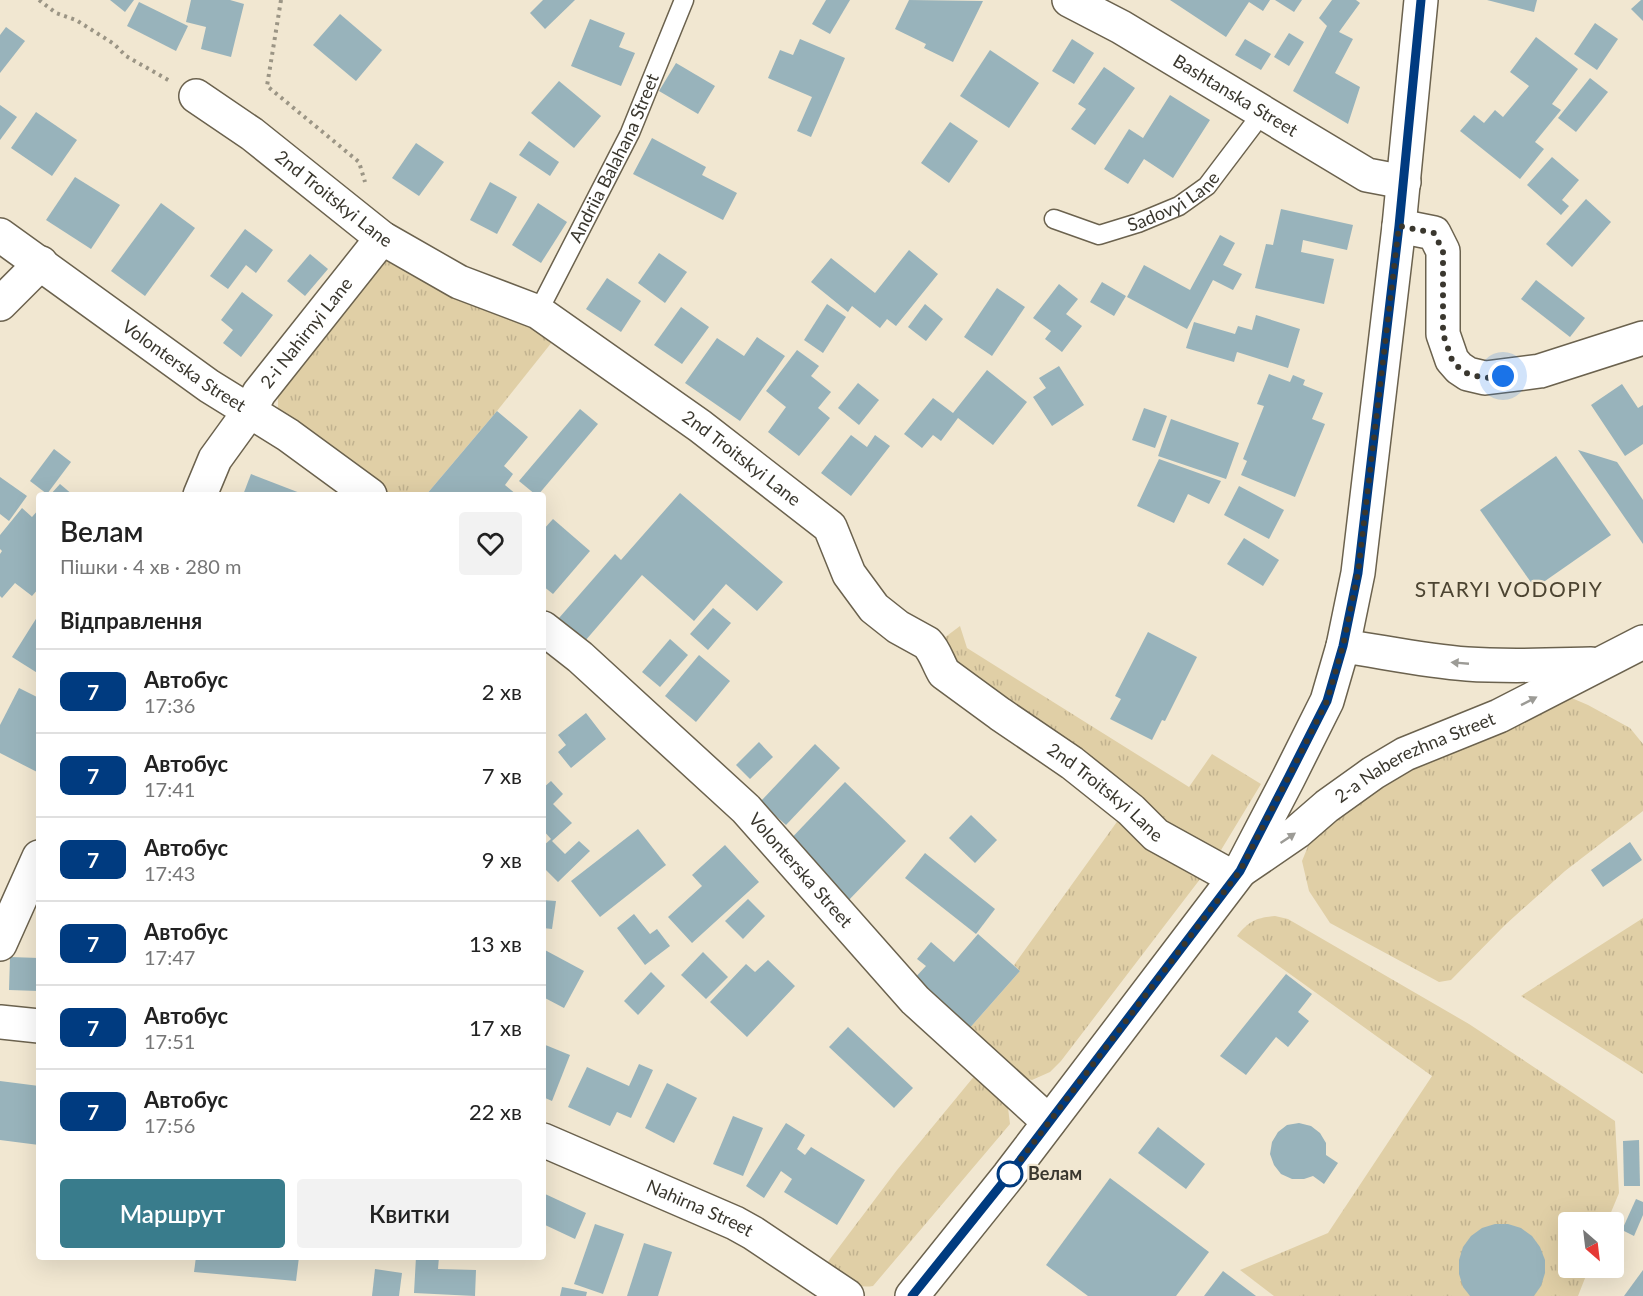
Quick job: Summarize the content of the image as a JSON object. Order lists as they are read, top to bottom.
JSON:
{
  "streets": {
    "street": [
      "Bashtanska Street",
      "2nd Troitskyi Lane",
      "2-i Nahirnyi Lane",
      "Volonterska Street",
      "2-a Naberezhna Street",
      "Nahirna Street"
    ],
    "lane": ["Andriia Balahana Street", "Sadovyi Lane"]
  },
  "crossings": [
    ["Bashtanska Street", "Sadovyi Lane"],
    ["Andriia Balahana Street", "2nd Troitskyi Lane"],
    ["2nd Troitskyi Lane", "2-i Nahirnyi Lane"],
    ["2nd Troitskyi Lane", "2-a Naberezhna Street"],
    ["2-i Nahirnyi Lane", "Volonterska Street"]
  ],
  "districts": ["STARYI VODOPIY"],
  "places": ["Велам"],
  "lines": ["bus line 7"],
  "north": "bottom right",
  "page": {
    "heading": [
      ["Велам", "Пішки · 4 хв · 280 m"],
      "Відправлення"
    ],
    "list": [
      {
        "mark": "7",
        "name": "Автобус",
        "note": "17:36",
        "value": "2 хв"
      },
      {
        "mark": "7",
        "name": "Автобус",
        "note": "17:41",
        "value": "7 хв"
      },
      {
        "mark": "7",
        "name": "Автобус",
        "note": "17:43",
        "value": "9 хв"
      },
      {
        "mark": "7",
        "name": "Автобус",
        "note": "17:47",
        "value": "13 хв"
      },
      {
        "mark": "7",
        "name": "Автобус",
        "note": "17:51",
        "value": "17 хв"
      },
      {
        "mark": "7",
        "name": "Автобус",
        "note": "17:56",
        "value": "22 хв"
      }
    ],
    "buttons": ["Маршрут", "Квитки"]
  }
}
